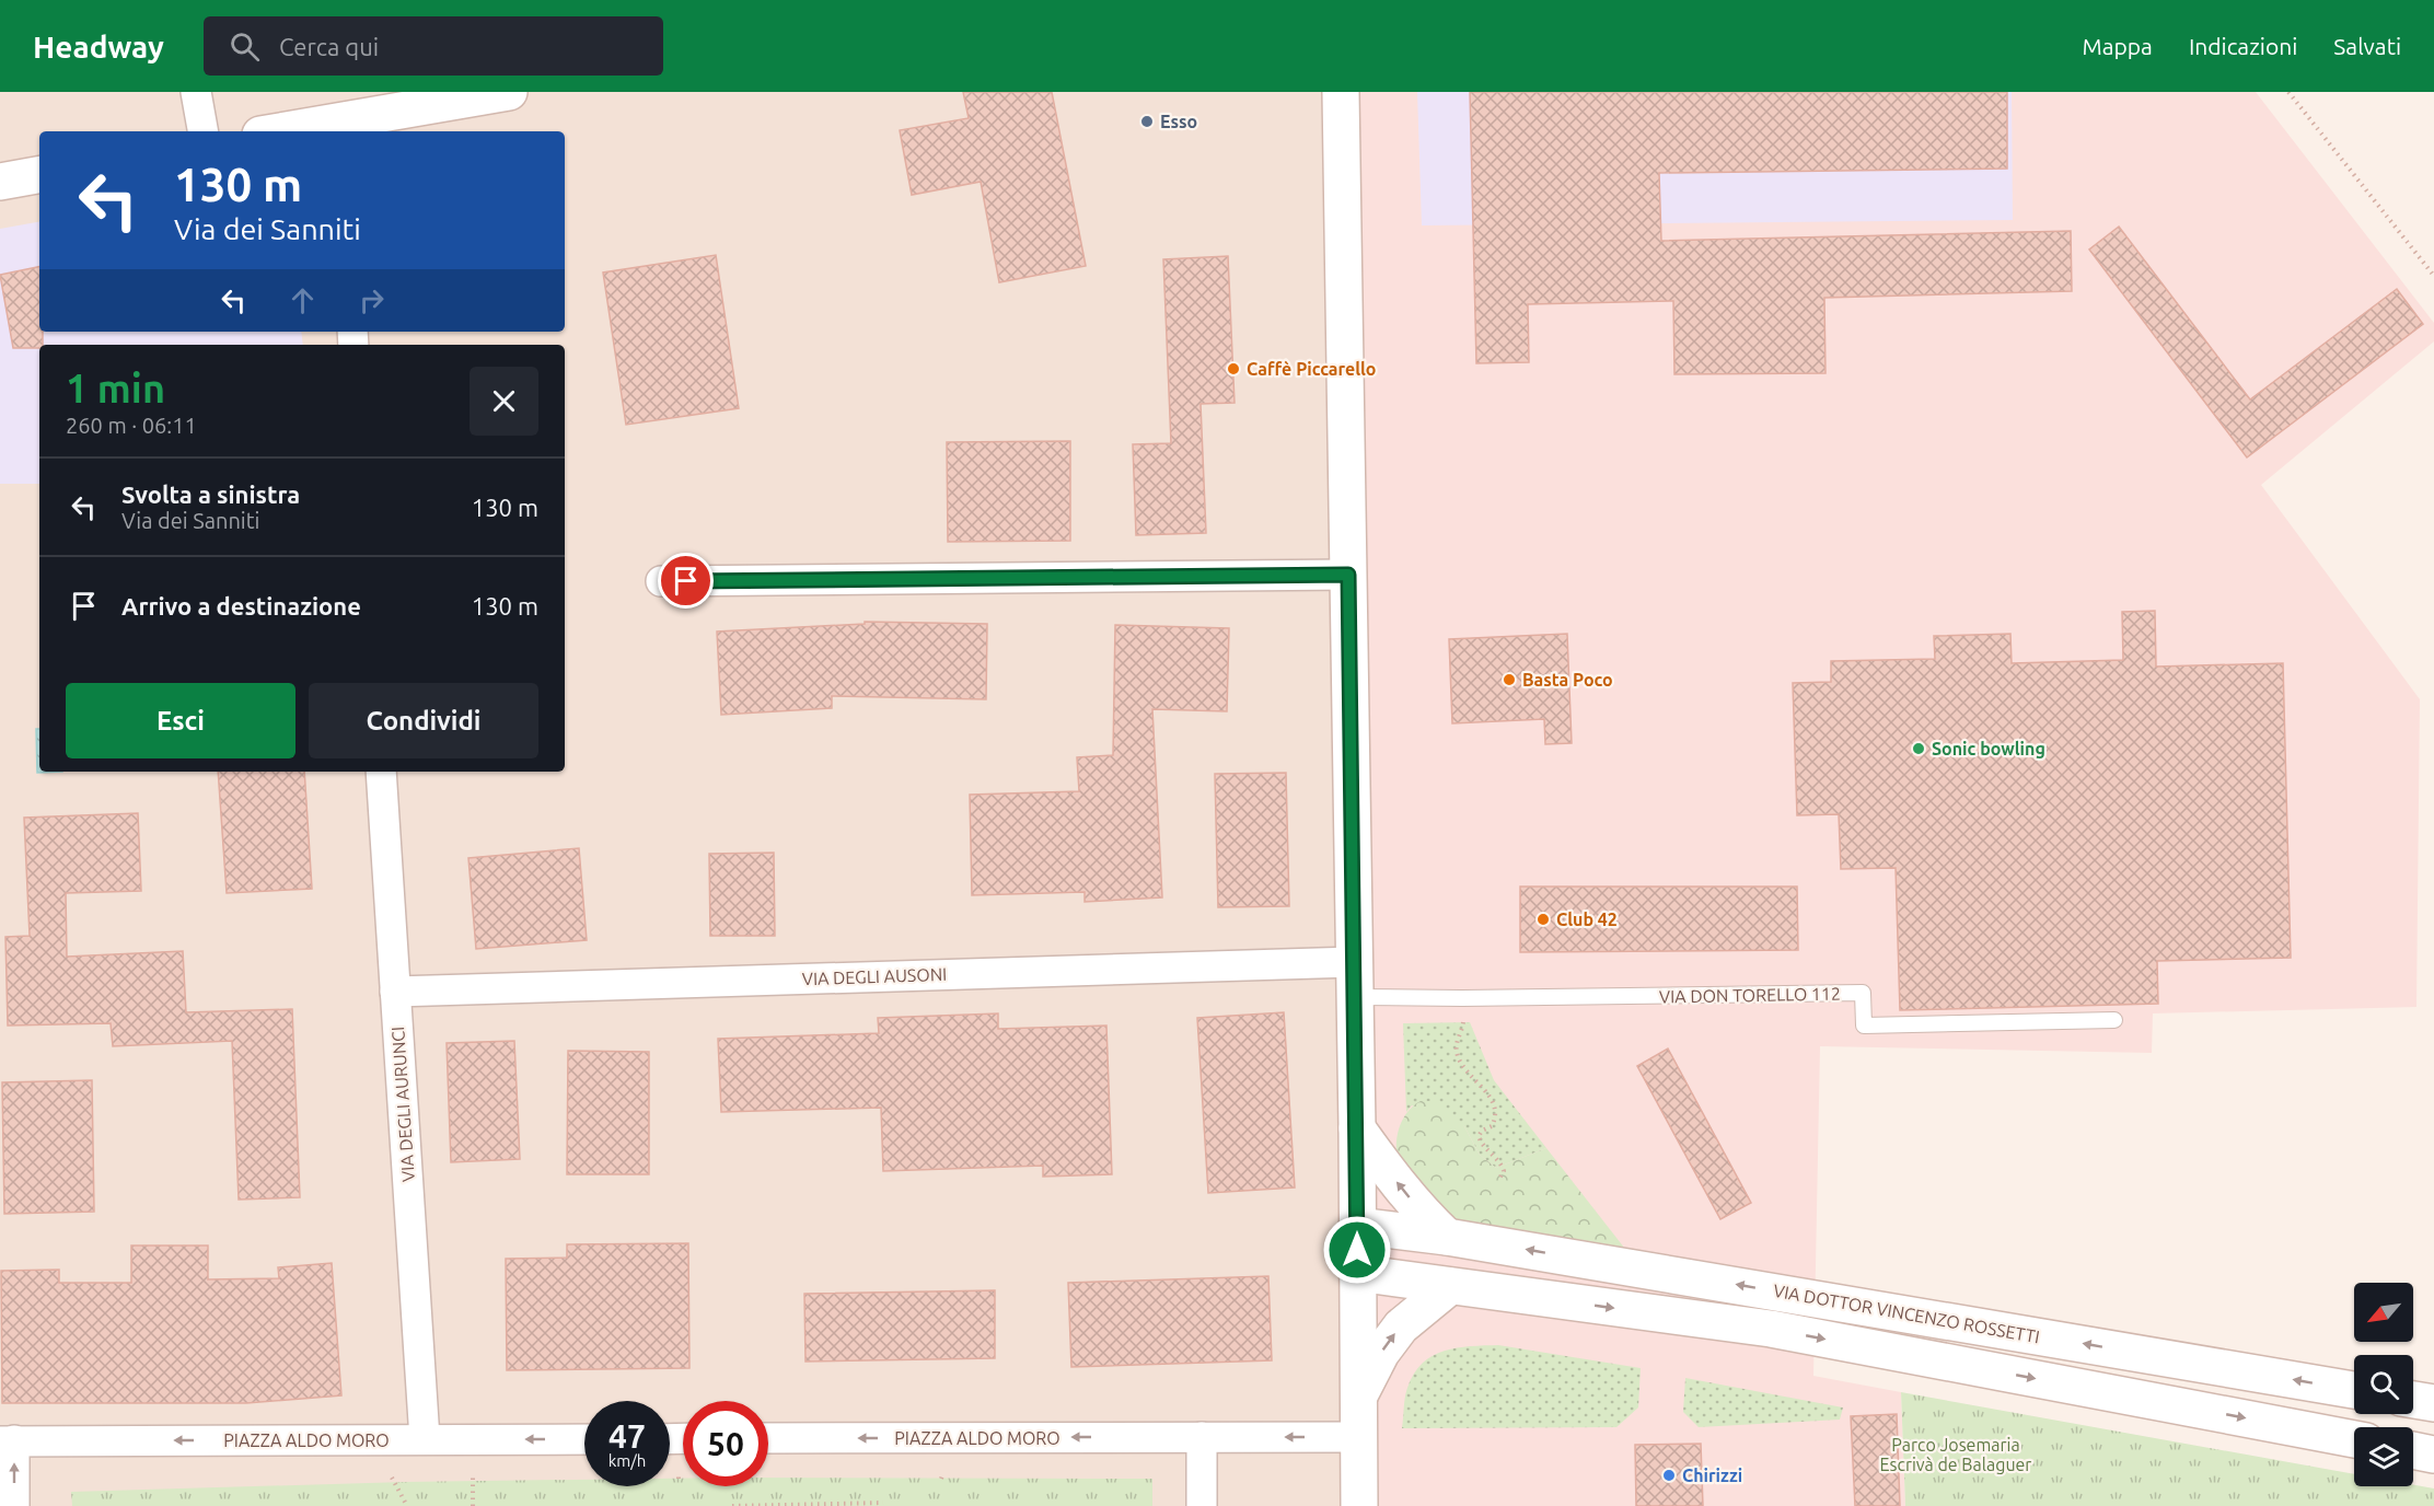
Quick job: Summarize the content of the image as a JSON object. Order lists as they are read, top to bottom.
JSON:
{
  "streets": {
    "street": [
      "VIA DEGLI AUSONI",
      "VIA DEGLI AURUNCI",
      "VIA DOTTOR VINCENZO ROSSETTI",
      "PIAZZA ALDO MORO"
    ],
    "lane": ["VIA DON TORELLO 112"]
  },
  "crossings": [
    ["VIA DEGLI AUSONI", "VIA DEGLI AURUNCI"],
    ["VIA DEGLI AURUNCI", "PIAZZA ALDO MORO"]
  ],
  "one_way": ["PIAZZA ALDO MORO"],
  "parks": ["Parco Josemaria Escrivà de Balaguer"],
  "places": [
    "Esso",
    "Caffè Piccarello",
    "Basta Poco",
    "Sonic bowling",
    "Club 42",
    "Chirizzi"
  ],
  "north": "bottom left",
  "page": {
    "header": "Headway",
    "search": "Cerca qui",
    "nav": ["Mappa", "Indicazioni", "Salvati"],
    "turn": ["130 m", "Via dei Sanniti"],
    "heading": ["1 min", "260 m · 06:11"],
    "list": [
      {
        "name": "Svolta a sinistra",
        "note": "Via dei Sanniti",
        "value": "130 m"
      },
      {
        "name": "Arrivo a destinazione",
        "value": "130 m"
      }
    ],
    "buttons": ["Esci", "Condividi"],
    "speed": "47 km/h",
    "limit": "50"
  }
}
